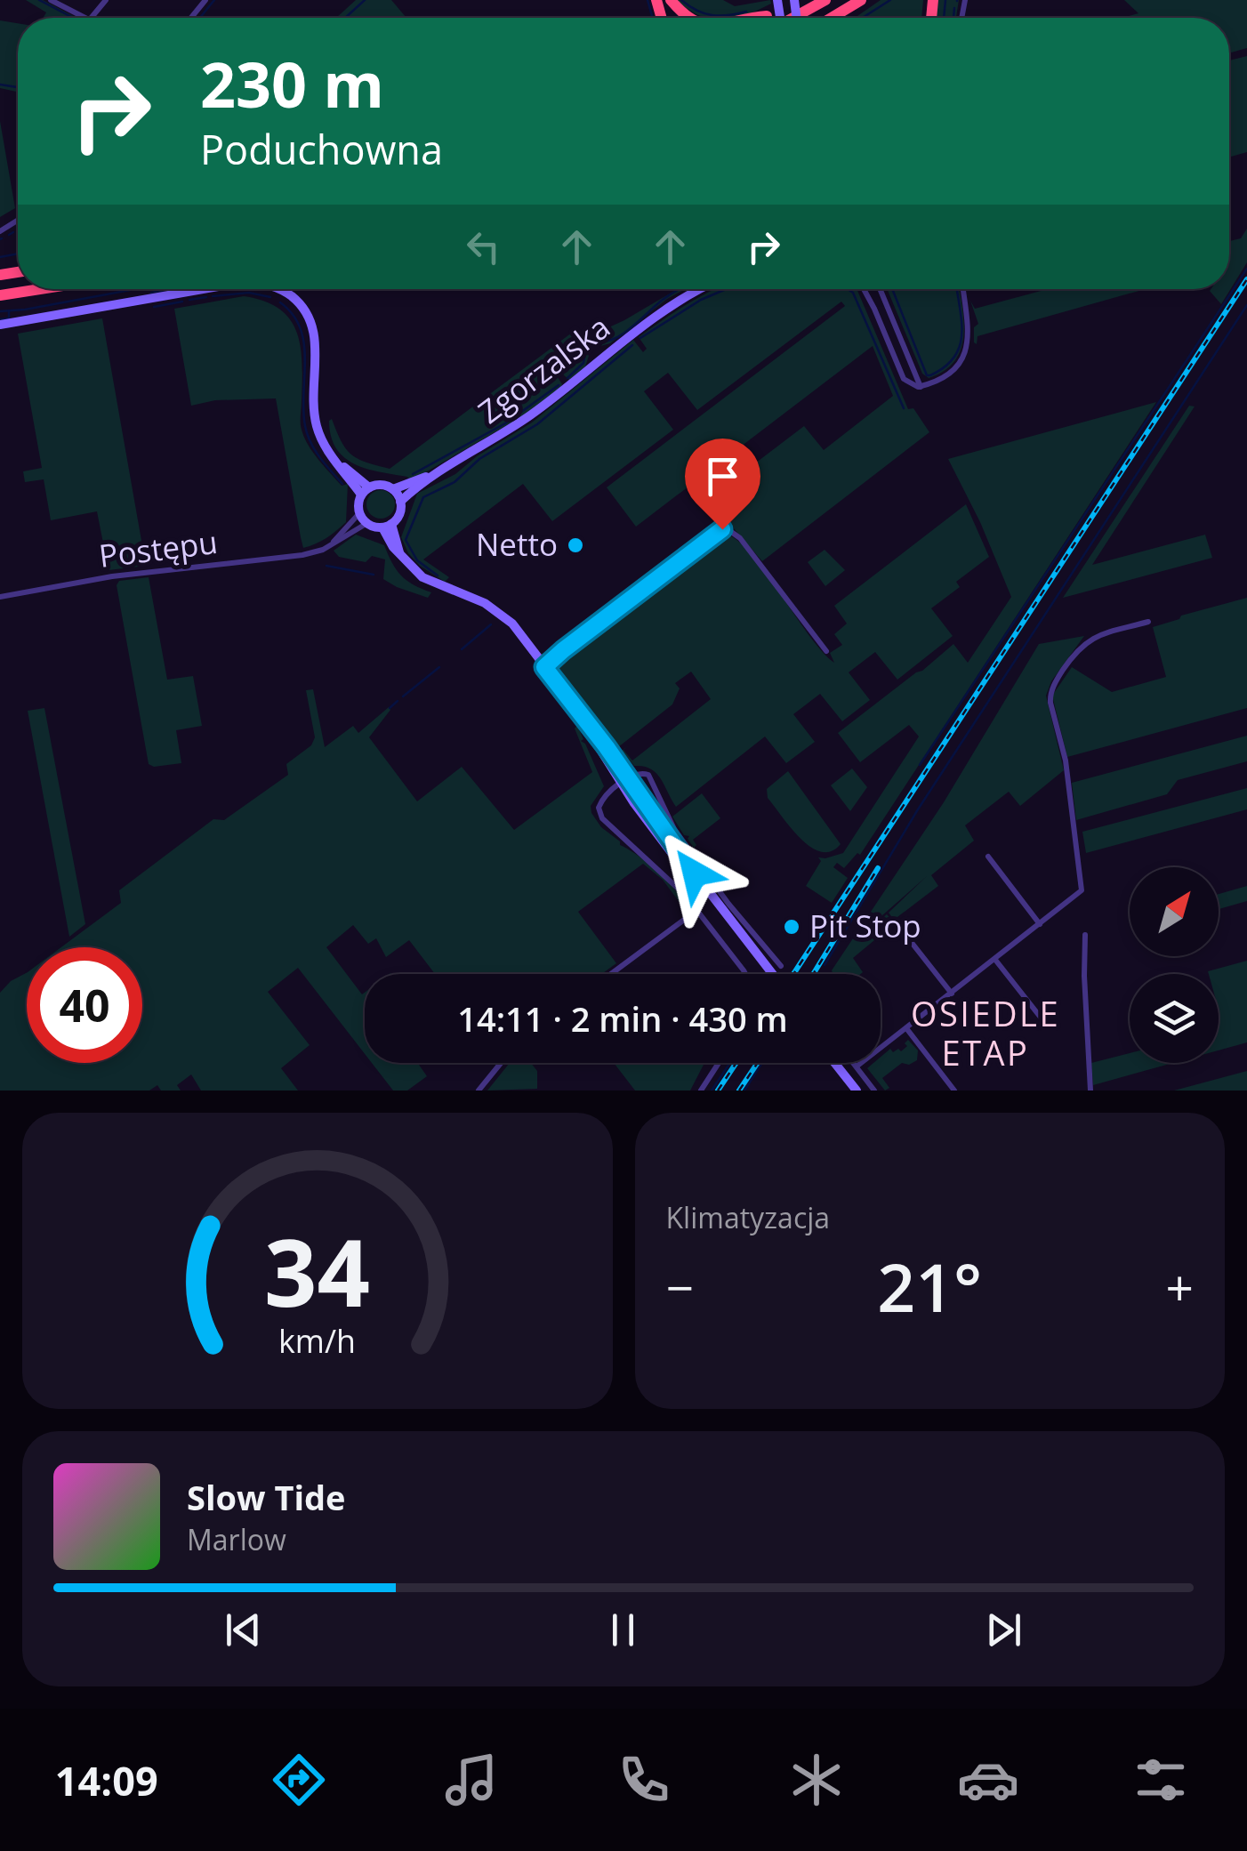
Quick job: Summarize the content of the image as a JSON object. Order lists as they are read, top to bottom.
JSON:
{
  "streets": {
    "street": ["Zgorzalska", "Postępu"]
  },
  "crossings": [
    ["Zgorzalska", "Postępu"]
  ],
  "districts": ["OSIEDLE ETAP"],
  "places": ["Netto", "Pit Stop"],
  "north": "top right",
  "page": {
    "turn": ["230 m", "Poduchowna"],
    "limit": "40",
    "trip": "14:11 · 2 min · 430 m",
    "tile": "Klimatyzacja",
    "heat": ["−", "21°", "+"],
    "song": ["Slow Tide", "Marlow"],
    "tabs": "14:09",
    "gauge": ["34", "km/h"]
  }
}
